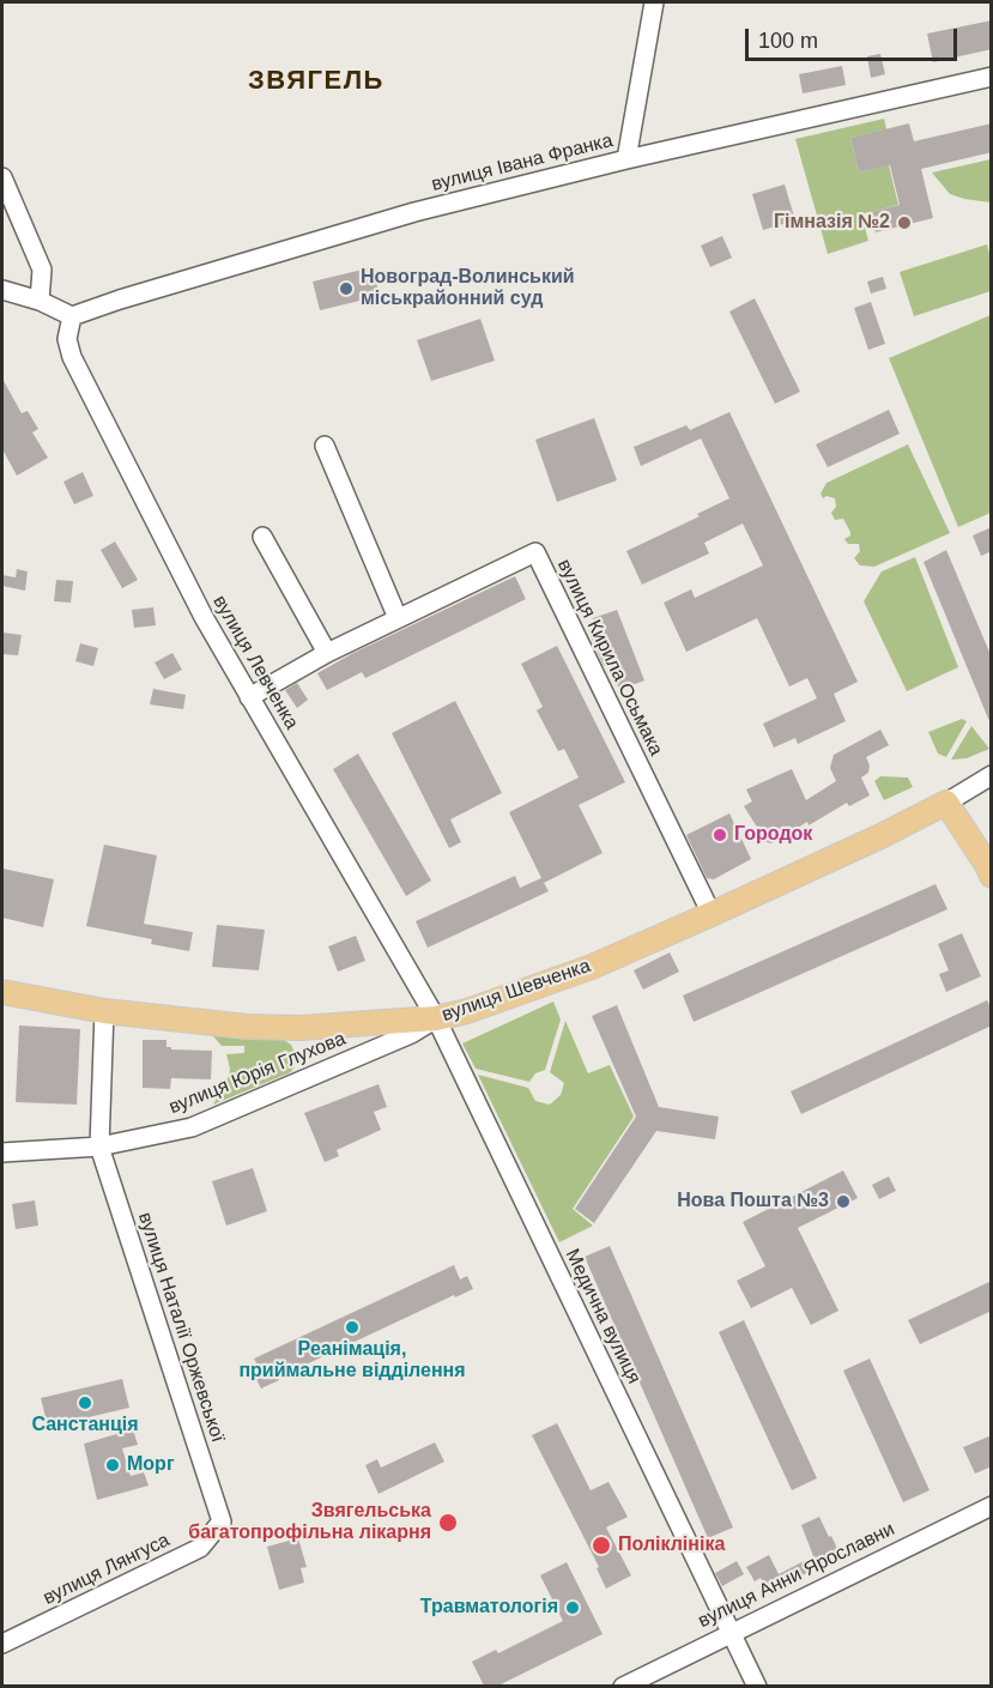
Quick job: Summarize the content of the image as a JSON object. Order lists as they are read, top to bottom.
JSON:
{
  "streets": {
    "main road": ["вулиця Шевченка"],
    "street": [
      "вулиця Івана Франка",
      "вулиця Кирила Осьмака",
      "вулиця Левченка",
      "вулиця Юрія Глухова",
      "Медична вулиця",
      "вулиця Наталії Оржевської",
      "вулиця Лянгуса",
      "вулиця Анни Ярославни"
    ]
  },
  "crossings": [
    ["вулиця Івана Франка", "вулиця Левченка"],
    ["вулиця Кирила Осьмака", "вулиця Левченка"],
    ["вулиця Кирила Осьмака", "вулиця Шевченка"],
    ["вулиця Левченка", "вулиця Шевченка"],
    ["вулиця Левченка", "вулиця Юрія Глухова"],
    ["вулиця Левченка", "Медична вулиця"],
    ["вулиця Шевченка", "вулиця Юрія Глухова"],
    ["вулиця Шевченка", "Медична вулиця"],
    ["вулиця Юрія Глухова", "Медична вулиця"],
    ["вулиця Юрія Глухова", "вулиця Наталії Оржевської"],
    ["Медична вулиця", "вулиця Анни Ярославни"],
    ["вулиця Наталії Оржевської", "вулиця Лянгуса"]
  ],
  "districts": ["ЗВЯГЕЛЬ"],
  "places": [
    "Гімназія №2",
    "Новоград-Волинський міськрайонний суд",
    "Городок",
    "Нова Пошта №3",
    "Реанімація, приймальне відділення",
    "Санстанція",
    "Морг",
    "Звягельська багатопрофільна лікарня",
    "Поліклініка",
    "Травматологія"
  ],
  "scale_bar": "100 m"
}
